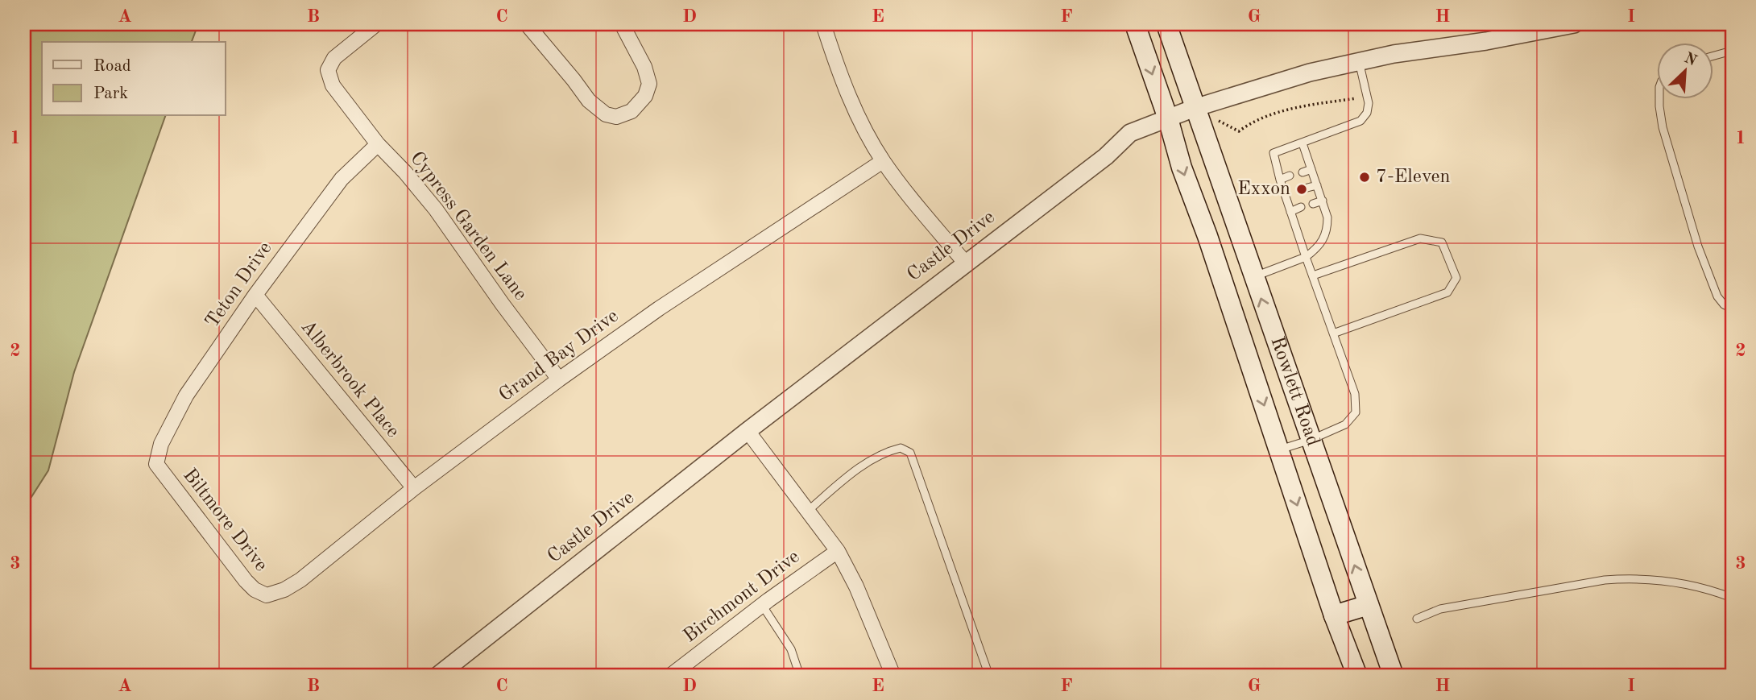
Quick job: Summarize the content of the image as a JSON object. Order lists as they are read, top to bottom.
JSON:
{
  "streets": {
    "main road": ["Rowlett Road"],
    "street": [
      "Cypress Garden Lane",
      "Castle Drive",
      "Teton Drive",
      "Grand Bay Drive",
      "Alberbrook Place",
      "Biltmore Drive",
      "Birchmont Drive"
    ]
  },
  "crossings": [
    ["Cypress Garden Lane", "Teton Drive"],
    ["Cypress Garden Lane", "Grand Bay Drive"],
    ["Castle Drive", "Rowlett Road"],
    ["Teton Drive", "Alberbrook Place"],
    ["Teton Drive", "Biltmore Drive"],
    ["Grand Bay Drive", "Alberbrook Place"],
    ["Grand Bay Drive", "Biltmore Drive"]
  ],
  "places": ["7-Eleven", "Exxon"],
  "legend": ["Road", "Park"],
  "north": "top right",
  "grid": {
    "columns": [
      "A",
      "B",
      "C",
      "D",
      "E",
      "F",
      "G",
      "H",
      "I"
    ],
    "rows": ["1", "2", "3"]
  }
}
